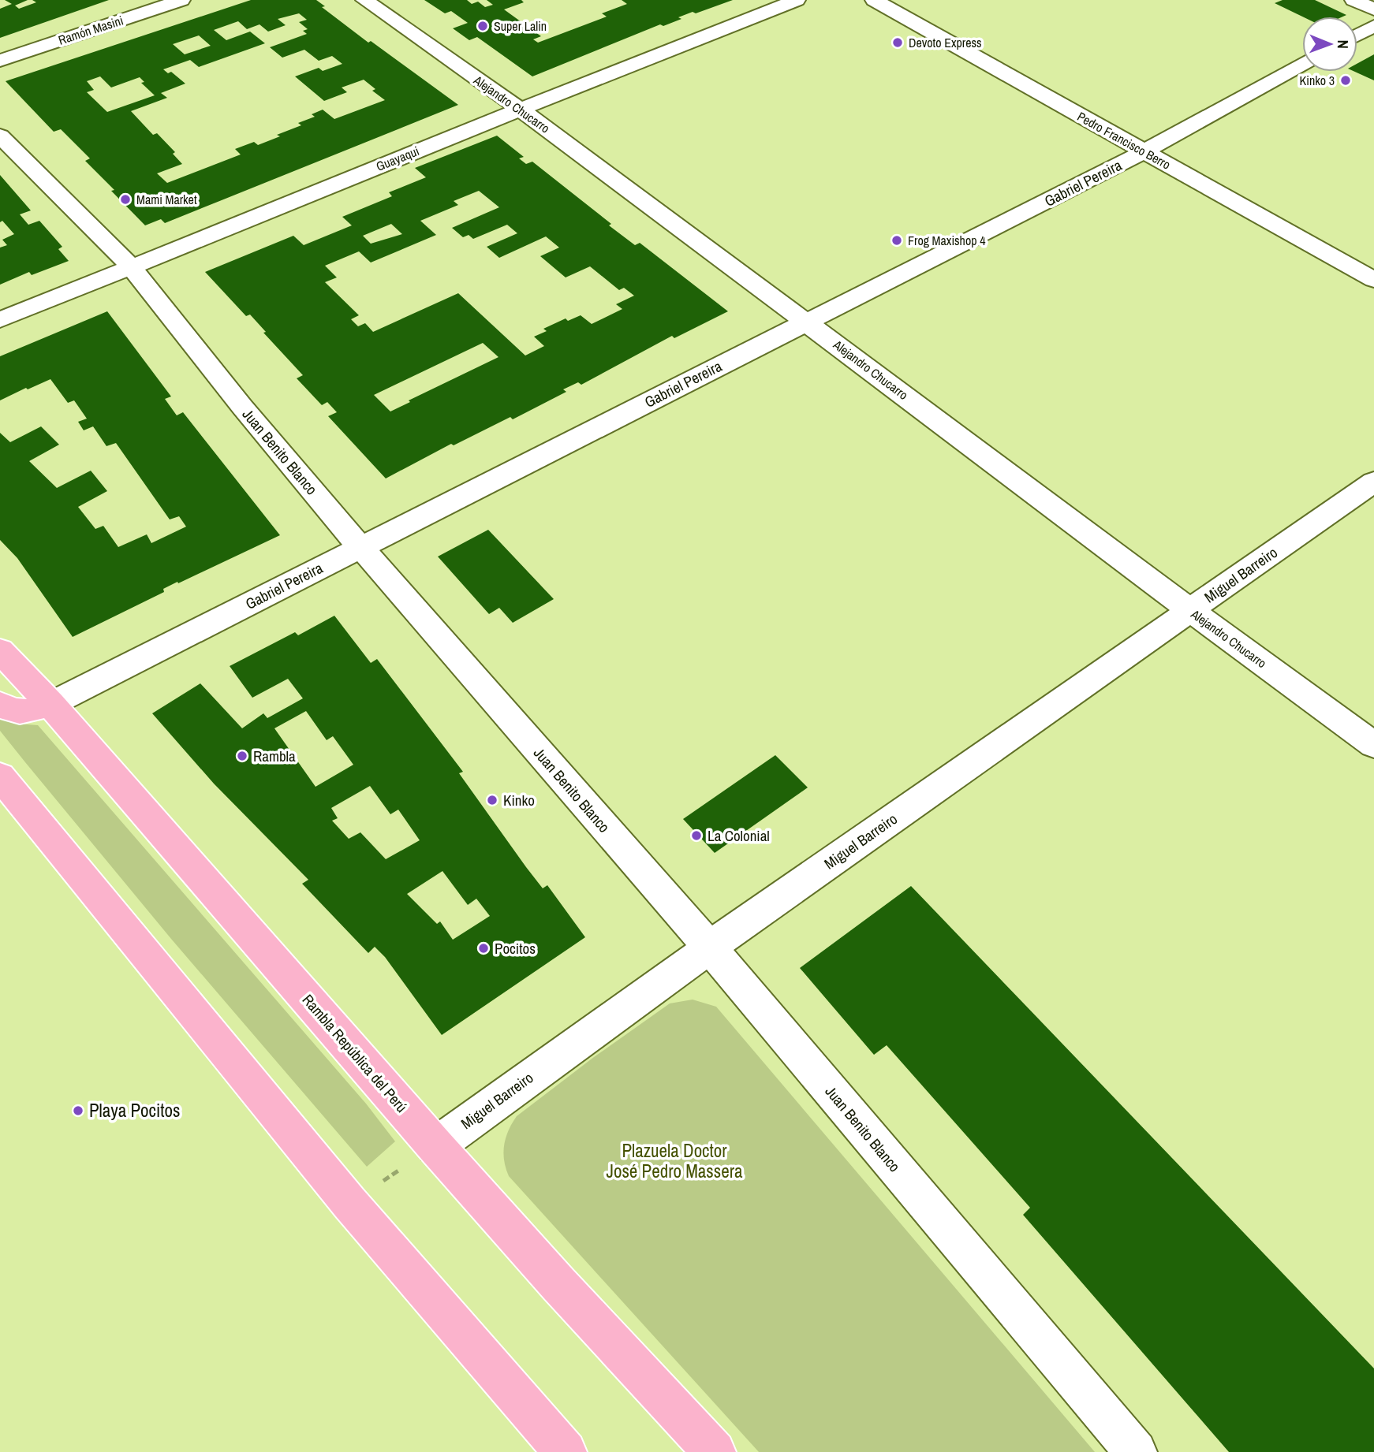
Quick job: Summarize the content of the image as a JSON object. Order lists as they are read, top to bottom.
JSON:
{
  "streets": {
    "main road": ["Rambla República del Perú"],
    "street": [
      "Ramón Masini",
      "Alejandro Chucarro",
      "Pedro Francisco Berro",
      "Guayaqui",
      "Gabriel Pereira",
      "Juan Benito Blanco",
      "Miguel Barreiro"
    ]
  },
  "crossings": [
    ["Alejandro Chucarro", "Guayaqui"],
    ["Alejandro Chucarro", "Gabriel Pereira"],
    ["Alejandro Chucarro", "Miguel Barreiro"],
    ["Pedro Francisco Berro", "Gabriel Pereira"],
    ["Guayaqui", "Juan Benito Blanco"],
    ["Gabriel Pereira", "Juan Benito Blanco"],
    ["Gabriel Pereira", "Rambla República del Perú"],
    ["Juan Benito Blanco", "Miguel Barreiro"],
    ["Miguel Barreiro", "Rambla República del Perú"]
  ],
  "parks": ["Plazuela Doctor José Pedro Massera"],
  "places": [
    "Super Lalin",
    "Devoto Express",
    "Kinko 3",
    "Mami Market",
    "Frog Maxishop 4",
    "Rambla",
    "Kinko",
    "La Colonial",
    "Pocitos",
    "Playa Pocitos"
  ],
  "north": "right"
}
